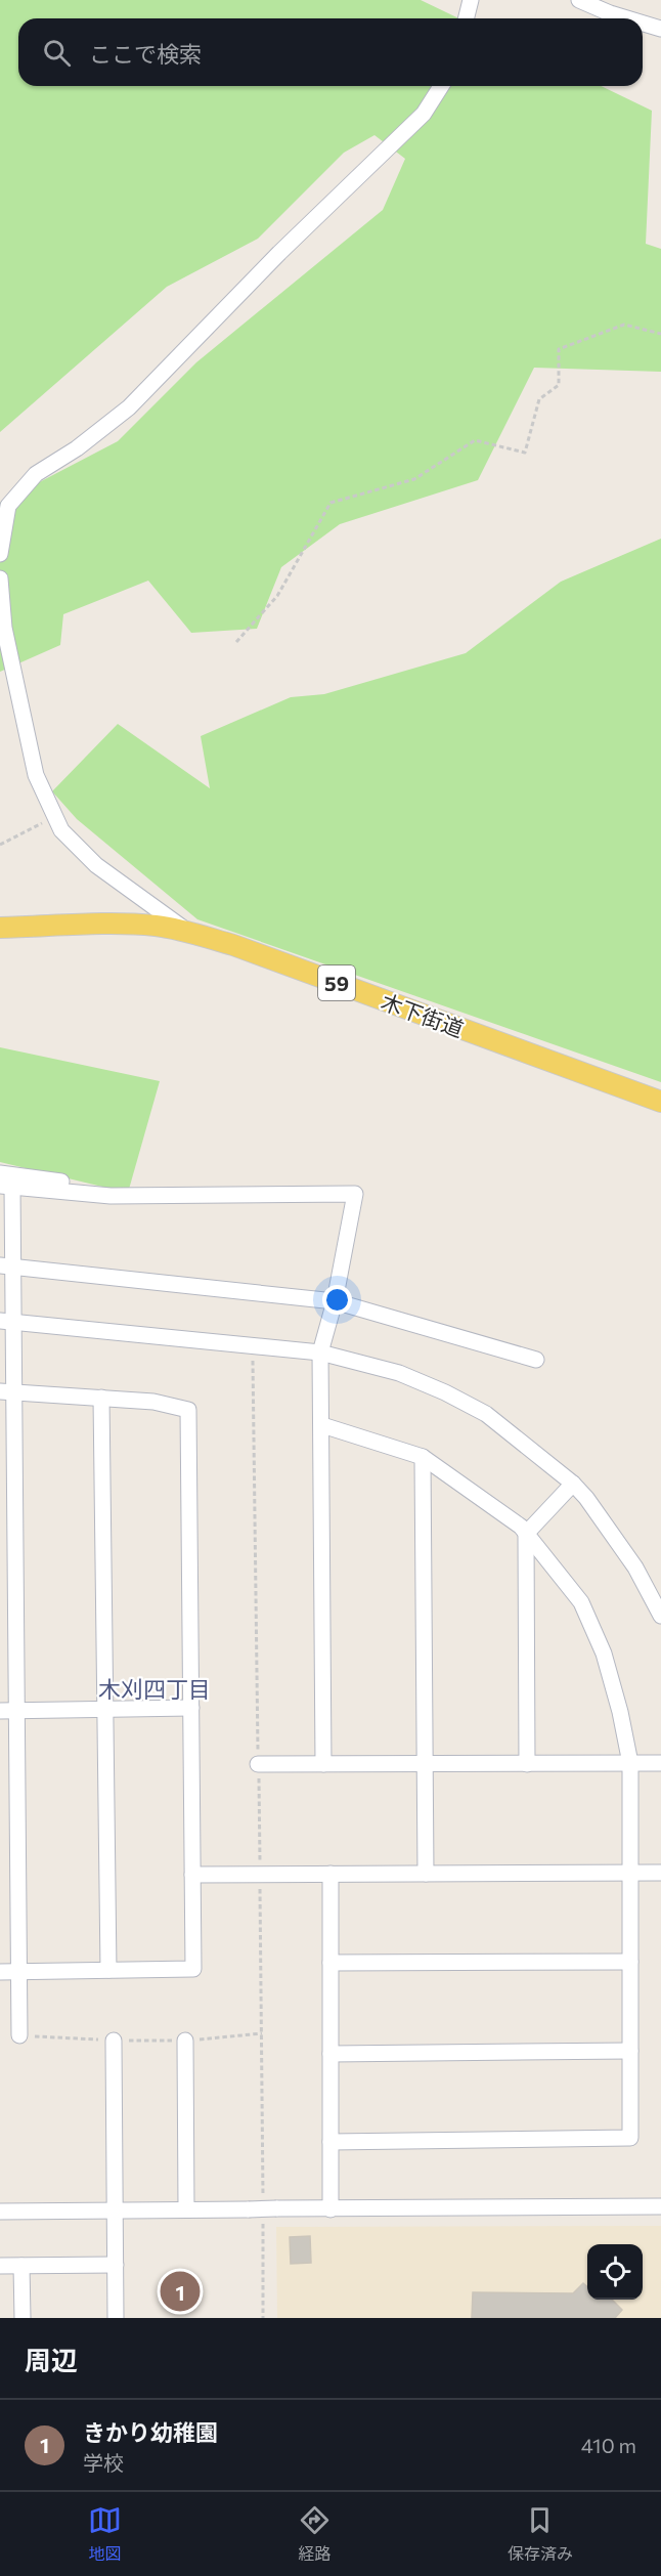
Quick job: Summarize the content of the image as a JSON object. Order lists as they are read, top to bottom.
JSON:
{
  "streets": {
    "main road": ["59", "木下街道"]
  },
  "districts": ["木刈四丁目"],
  "page": {
    "search": "ここで検索",
    "pins": "1",
    "heading": "周辺",
    "list": [
      {
        "mark": "1",
        "name": "きかり幼稚園",
        "note": "学校",
        "value": "410 m"
      }
    ],
    "nav": ["地図", "経路", "保存済み"]
  }
}
